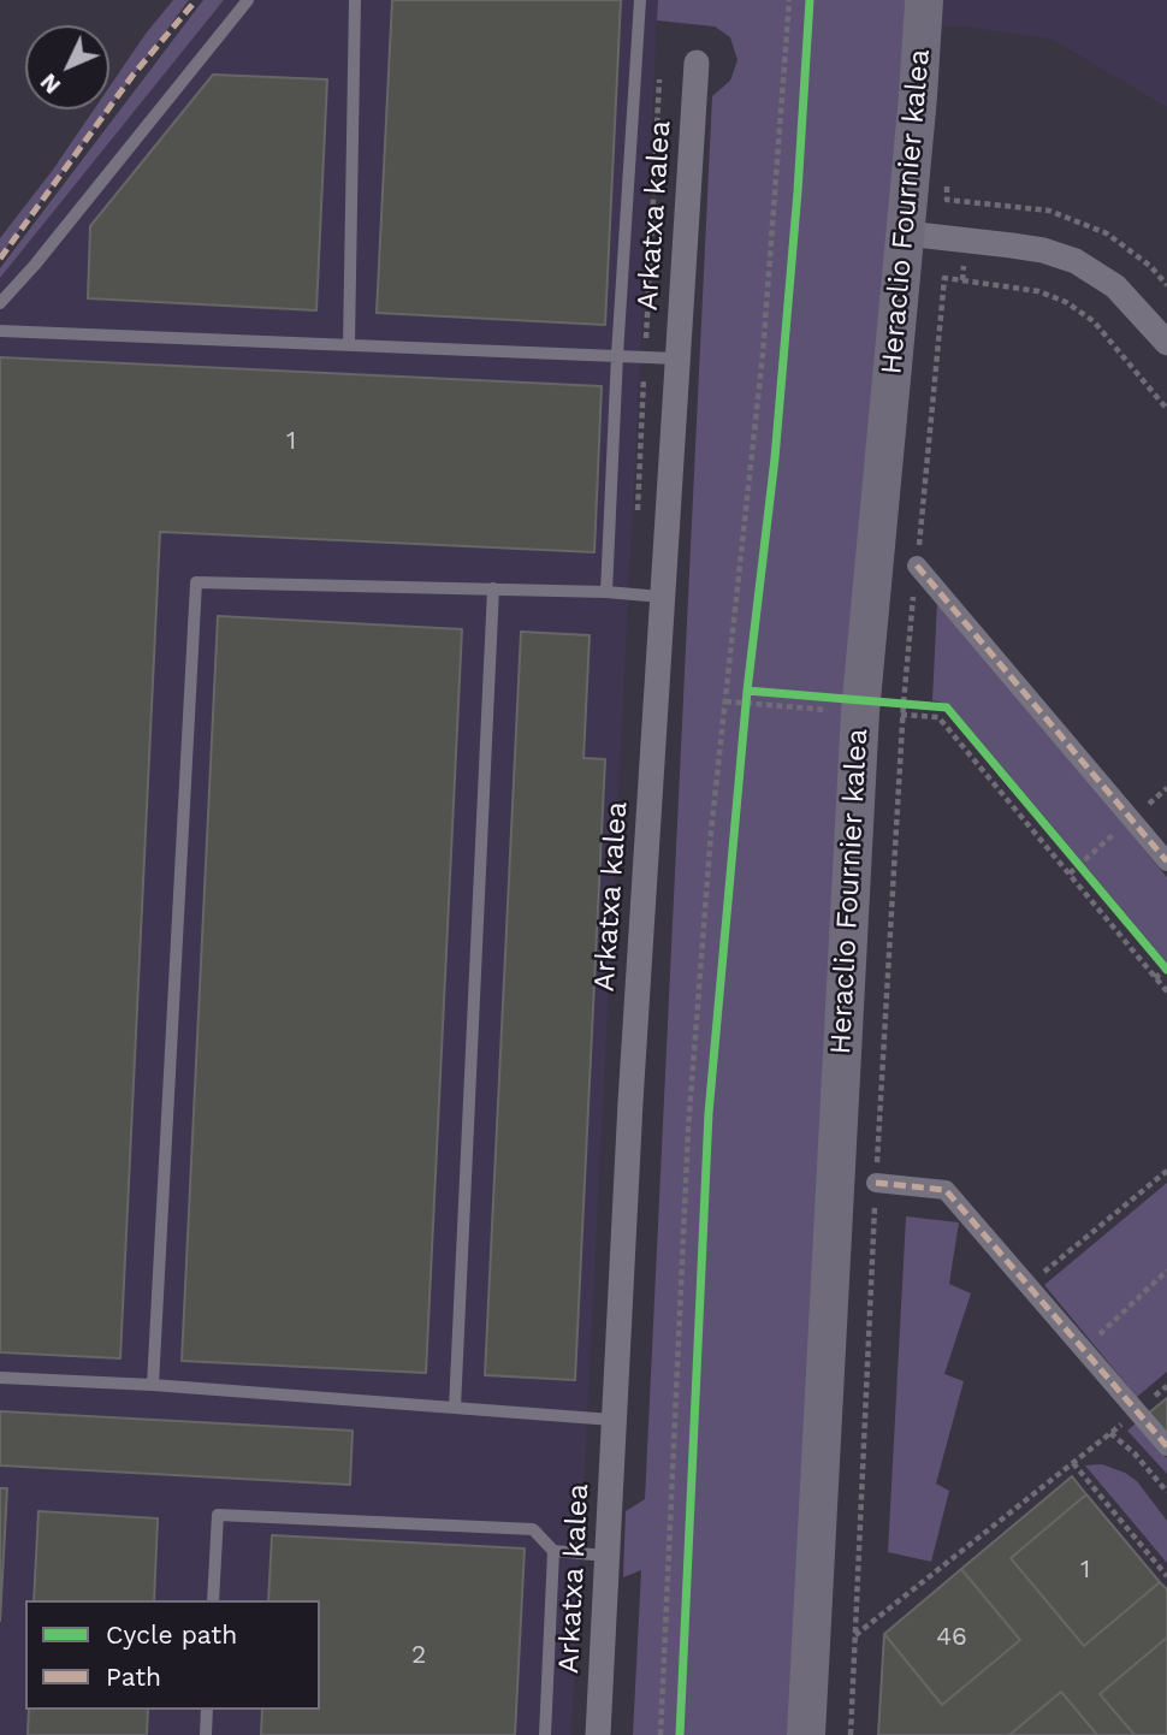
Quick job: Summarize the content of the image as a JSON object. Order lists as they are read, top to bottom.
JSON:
{
  "streets": {
    "main road": ["Heraclio Fournier kalea"],
    "street": ["Arkatxa kalea"]
  },
  "house_numbers": [
    "1",
    "1",
    "46",
    "2"
  ],
  "legend": ["Cycle path", "Path"],
  "north": "bottom left"
}
